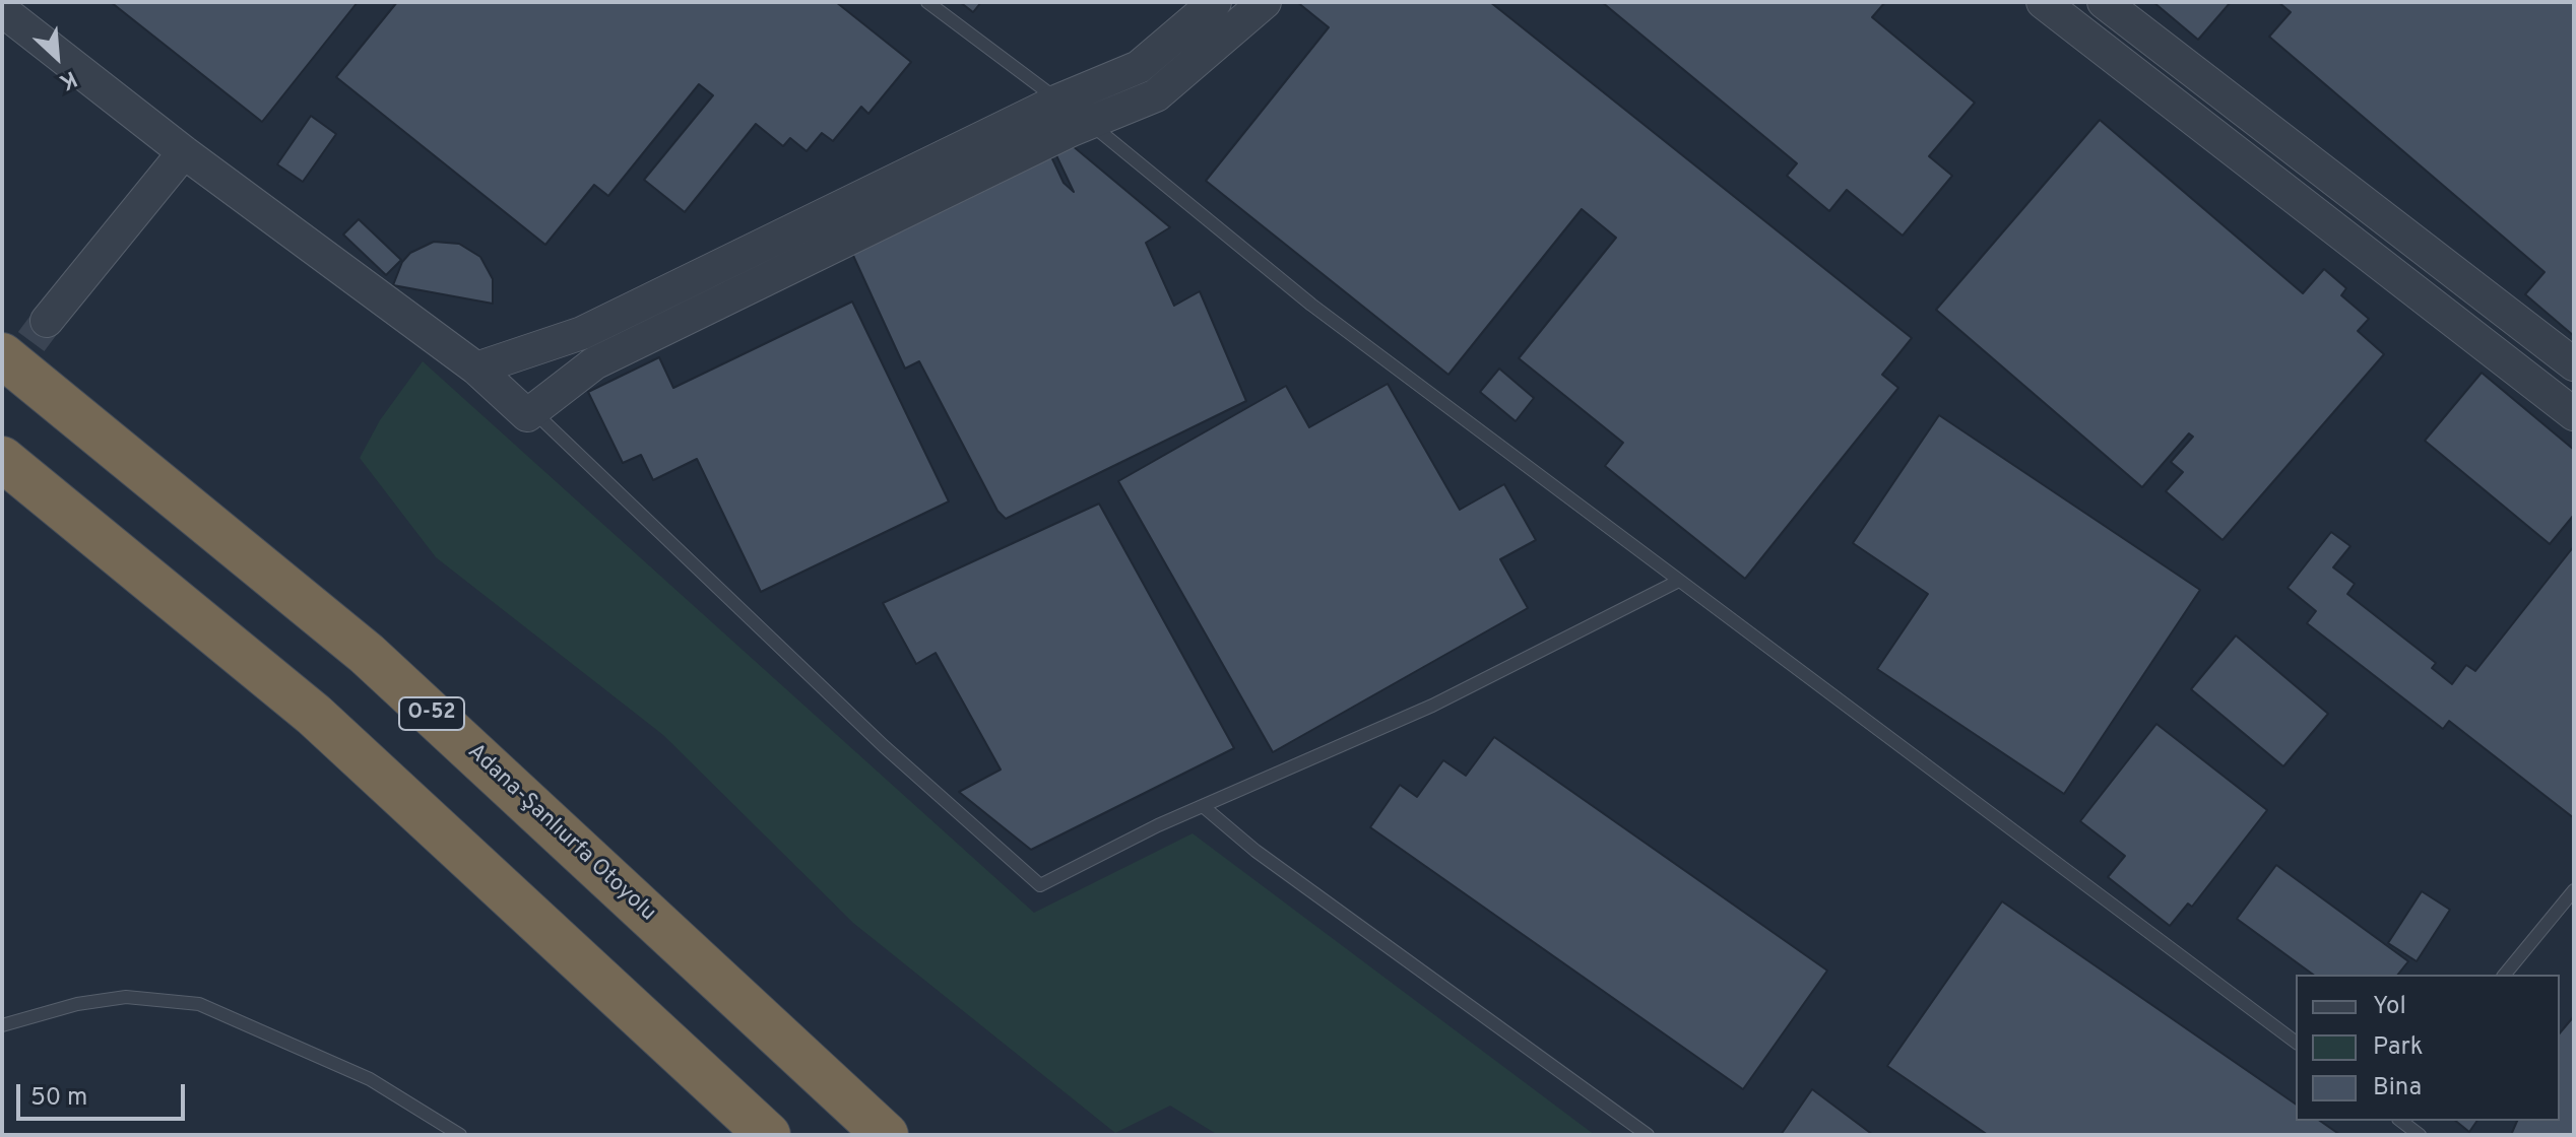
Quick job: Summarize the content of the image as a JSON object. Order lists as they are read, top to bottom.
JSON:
{
  "streets": {
    "highway": ["O-52", "Adana-Şanlıurfa Otoyolu"]
  },
  "legend": ["Yol", "Park", "Bina"],
  "scale_bar": "50 m",
  "north": "bottom right"
}
